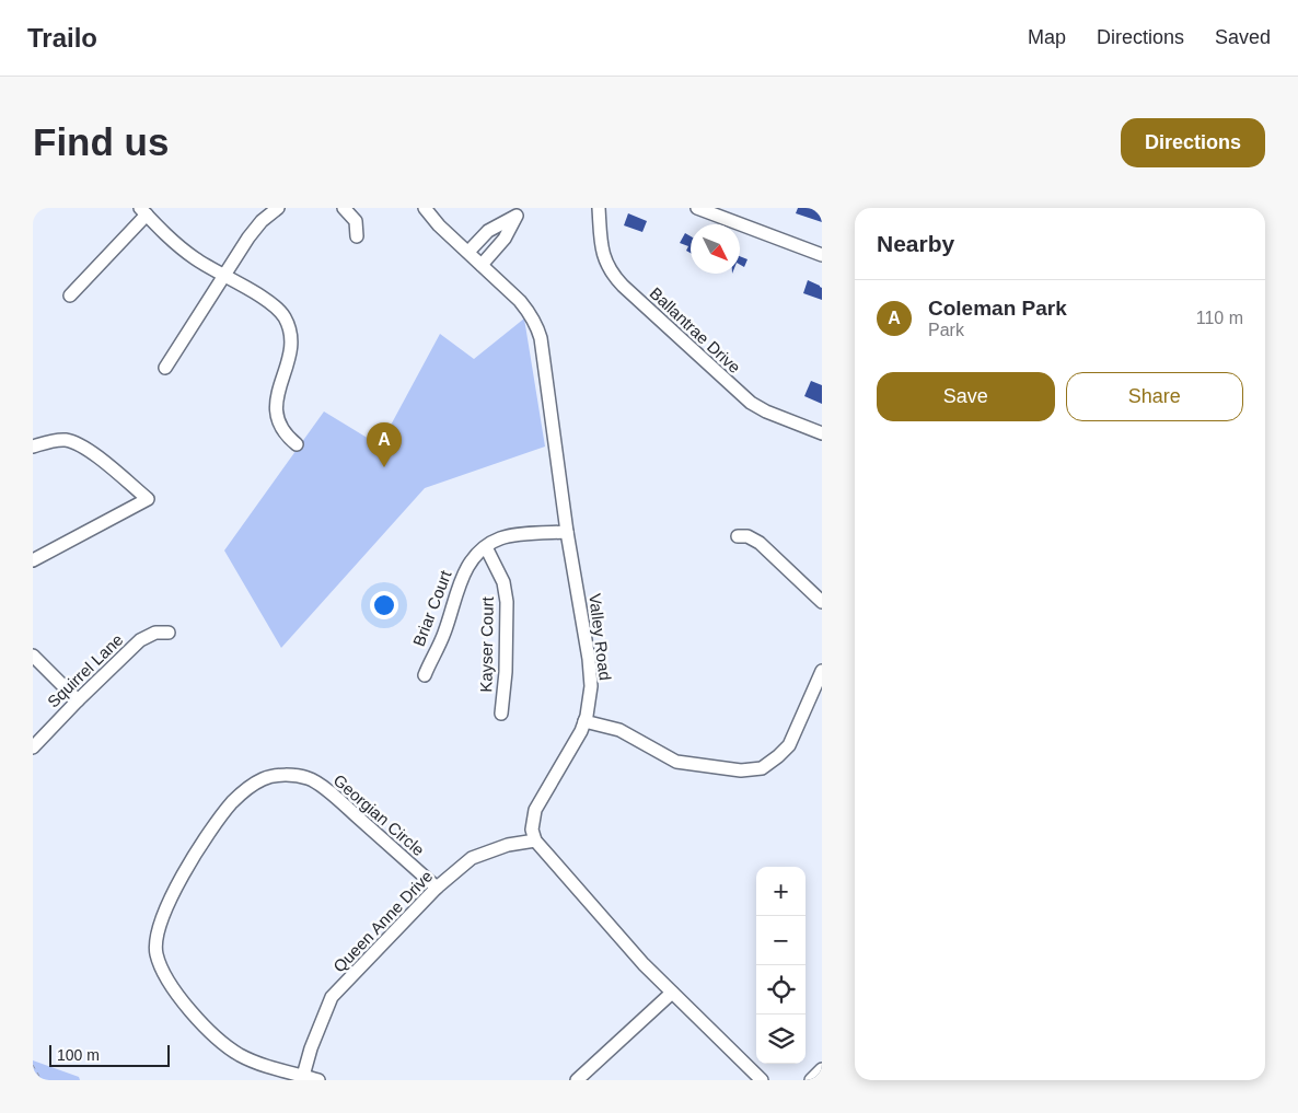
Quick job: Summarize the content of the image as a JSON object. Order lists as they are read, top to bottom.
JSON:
{
  "streets": {
    "street": [
      "Ballantrae Drive",
      "Briar Court",
      "Valley Road",
      "Kayser Court",
      "Squirrel Lane",
      "Georgian Circle",
      "Queen Anne Drive"
    ]
  },
  "crossings": [
    ["Briar Court", "Valley Road"],
    ["Briar Court", "Kayser Court"],
    ["Valley Road", "Queen Anne Drive"],
    ["Georgian Circle", "Queen Anne Drive"]
  ],
  "scale_bar": "100 m",
  "north": "bottom right",
  "page": {
    "header": "Trailo",
    "nav": ["Map", "Directions", "Saved"],
    "buttons": [
      "Directions",
      ["Save", "Share"]
    ],
    "title": "Find us",
    "heading": "Nearby",
    "list": [
      {
        "mark": "A",
        "name": "Coleman Park",
        "note": "Park",
        "value": "110 m"
      }
    ],
    "pins": "A",
    "map_buttons": ["+", "−"],
    "scale": "100 m"
  }
}
